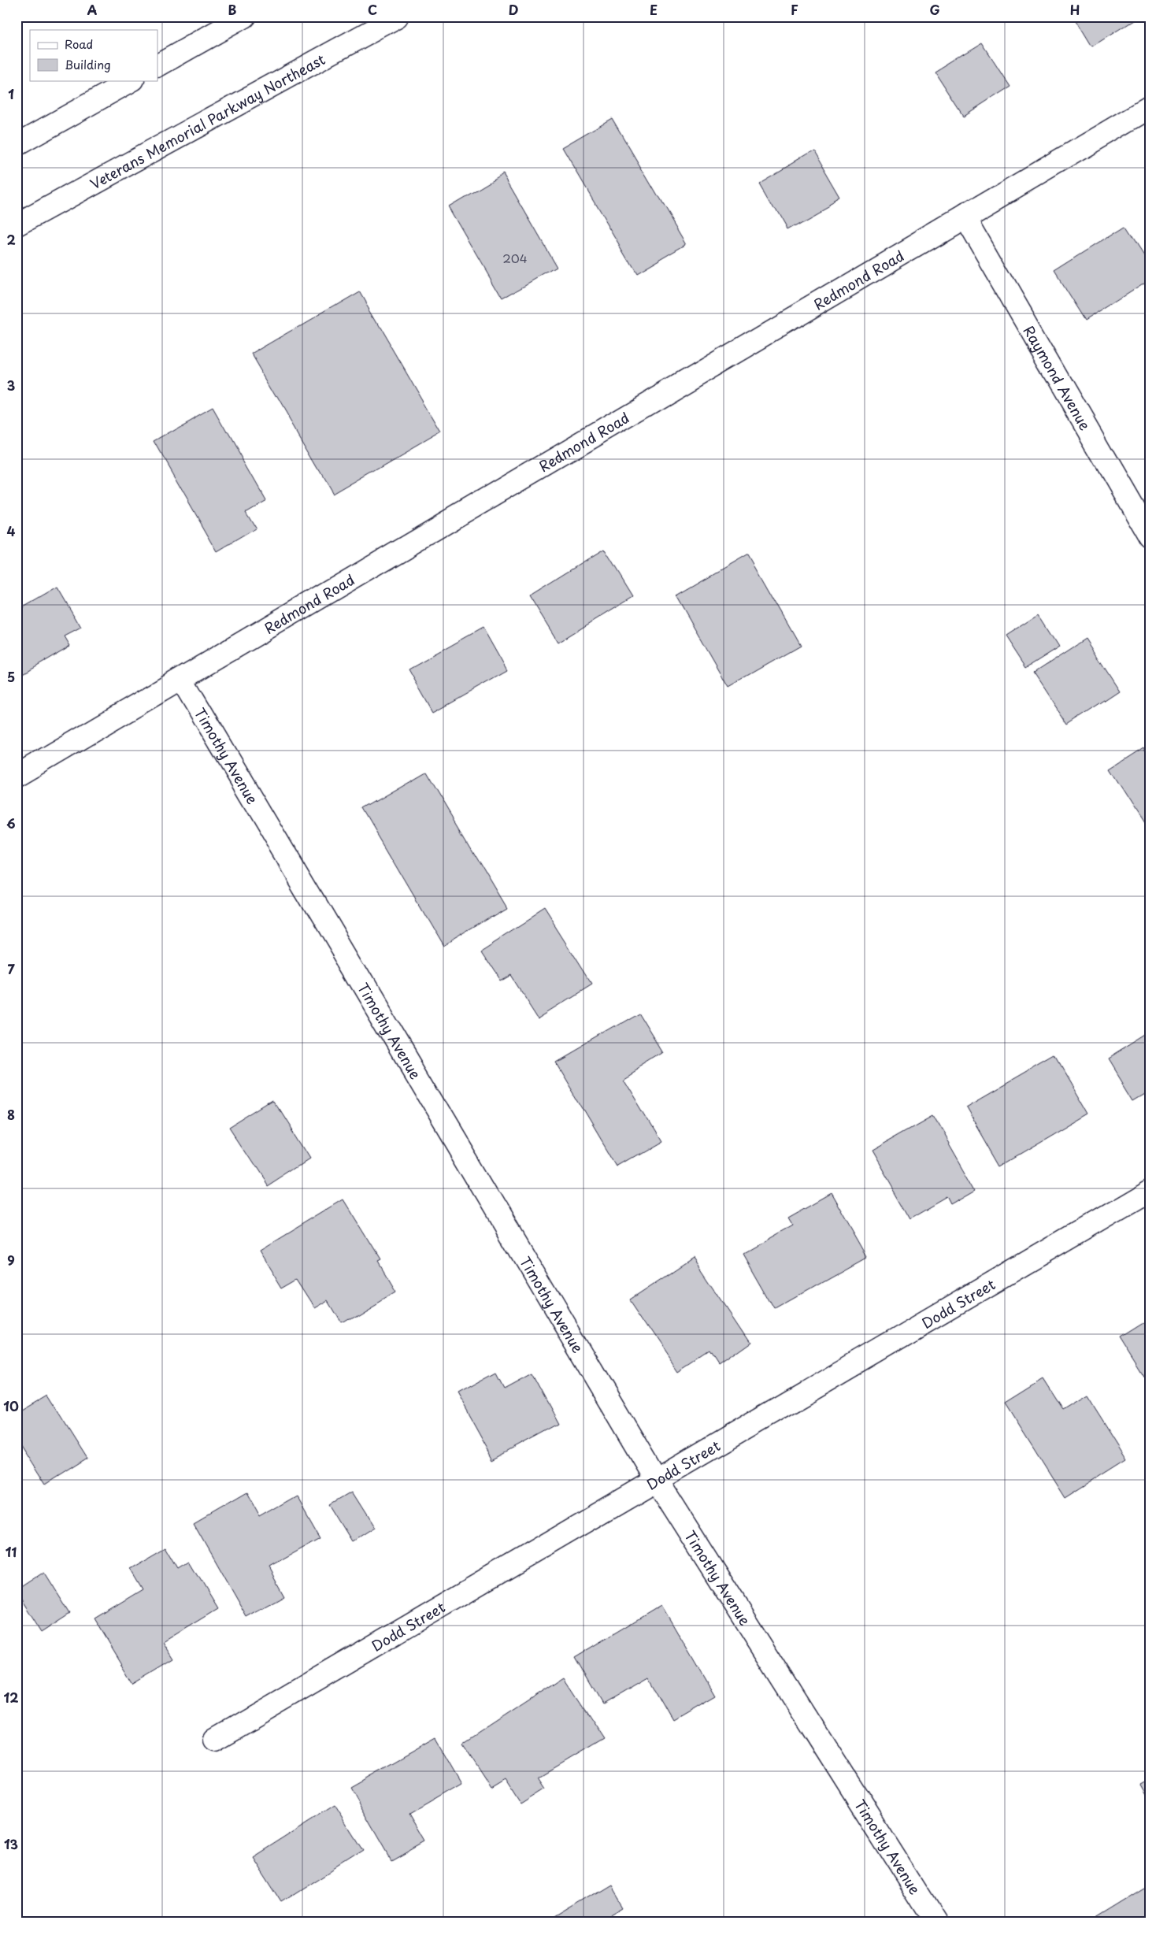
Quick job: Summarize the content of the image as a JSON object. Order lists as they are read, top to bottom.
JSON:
{
  "streets": {
    "main road": [
      "Veterans Memorial Parkway Northeast",
      "Redmond Road",
      "Raymond Avenue",
      "Timothy Avenue",
      "Dodd Street"
    ]
  },
  "crossings": [
    ["Redmond Road", "Raymond Avenue"],
    ["Redmond Road", "Timothy Avenue"],
    ["Timothy Avenue", "Dodd Street"]
  ],
  "house_numbers": ["204"],
  "legend": ["Road", "Building"],
  "grid": {
    "columns": [
      "A",
      "B",
      "C",
      "D",
      "E",
      "F",
      "G",
      "H"
    ],
    "rows": [
      "1",
      "2",
      "3",
      "4",
      "5",
      "6",
      "7",
      "8",
      "9",
      "10",
      "11",
      "12",
      "13"
    ]
  }
}
